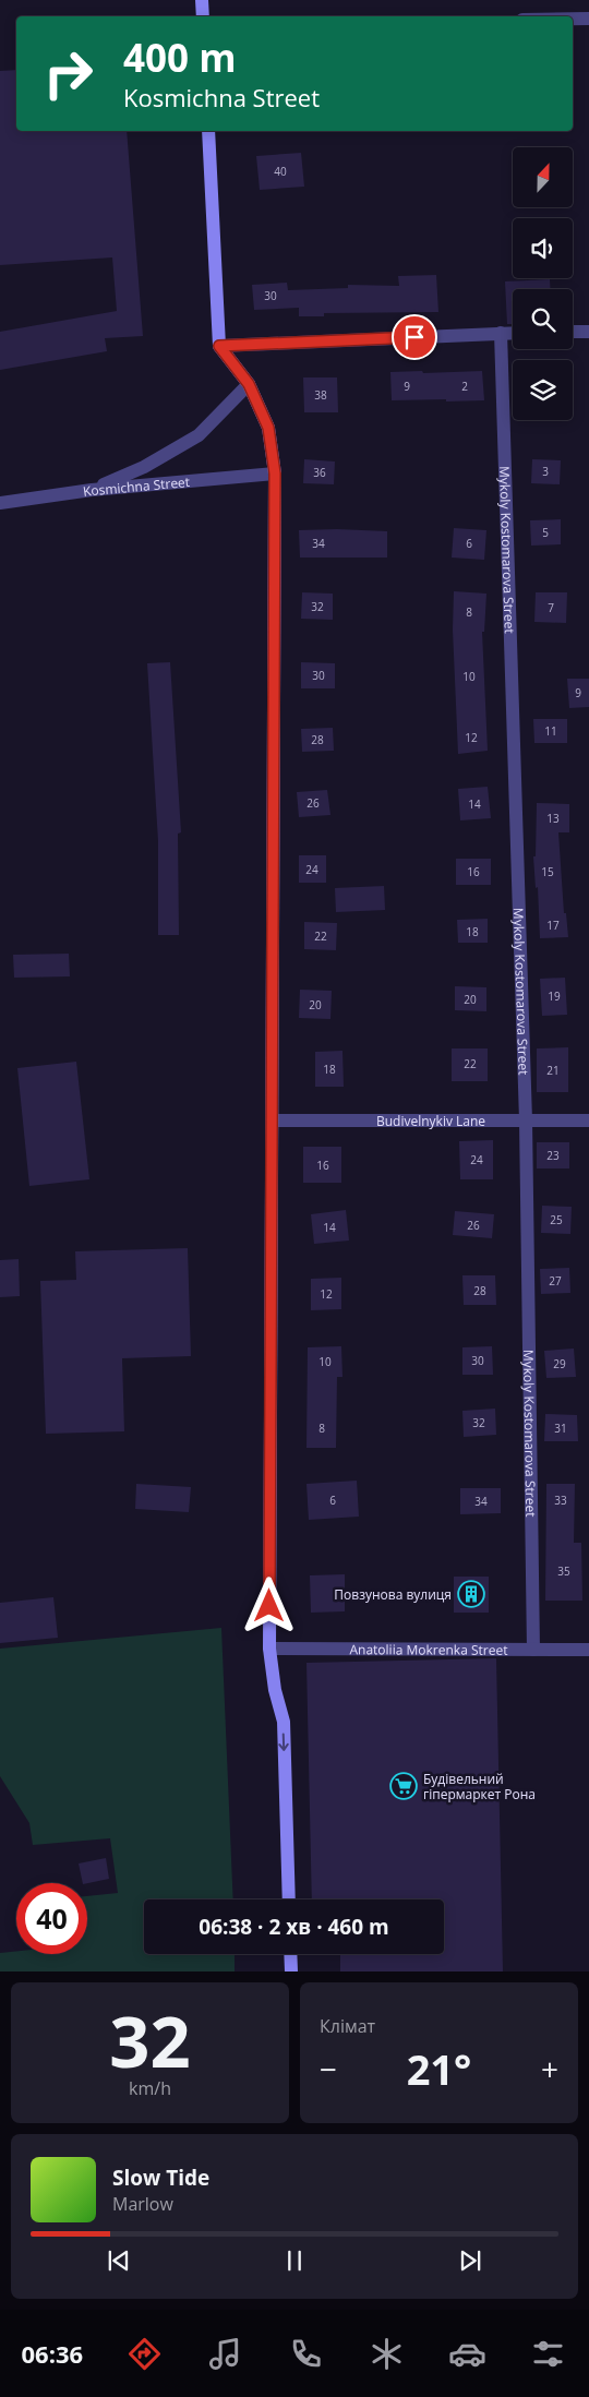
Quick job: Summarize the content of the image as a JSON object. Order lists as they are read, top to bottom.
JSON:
{
  "streets": {
    "street": [
      "Kosmichna Street",
      "Mykoly Kostomarova Street",
      "Budivelnykiv Lane",
      "Anatoliia Mokrenka Street"
    ]
  },
  "crossings": [
    ["Mykoly Kostomarova Street", "Budivelnykiv Lane"],
    ["Mykoly Kostomarova Street", "Anatoliia Mokrenka Street"]
  ],
  "places": {
    "building": ["Повзунова вулиця"],
    "supermarket": ["Будівельний гіпермаркет Рона"]
  },
  "house_numbers": [
    "40",
    "30",
    "9",
    "2",
    "38",
    "3",
    "36",
    "5",
    "34",
    "6",
    "32",
    "7",
    "8",
    "30",
    "10",
    "9",
    "11",
    "12",
    "28",
    "26",
    "14",
    "13",
    "24",
    "16",
    "15",
    "17",
    "18",
    "22",
    "19",
    "20",
    "20",
    "22",
    "18",
    "21",
    "23",
    "24",
    "16",
    "25",
    "26",
    "14",
    "27",
    "28",
    "12",
    "30",
    "10",
    "29",
    "32",
    "8",
    "31",
    "6",
    "33",
    "34",
    "35"
  ],
  "north": "top",
  "page": {
    "turn": ["400 m", "Kosmichna Street"],
    "limit": "40",
    "trip": "06:38 · 2 хв · 460 m",
    "tile": [
      ["32", "km/h"],
      "Клімат"
    ],
    "heat": ["−", "21°", "+"],
    "song": ["Slow Tide", "Marlow"],
    "tabs": "06:36"
  }
}
